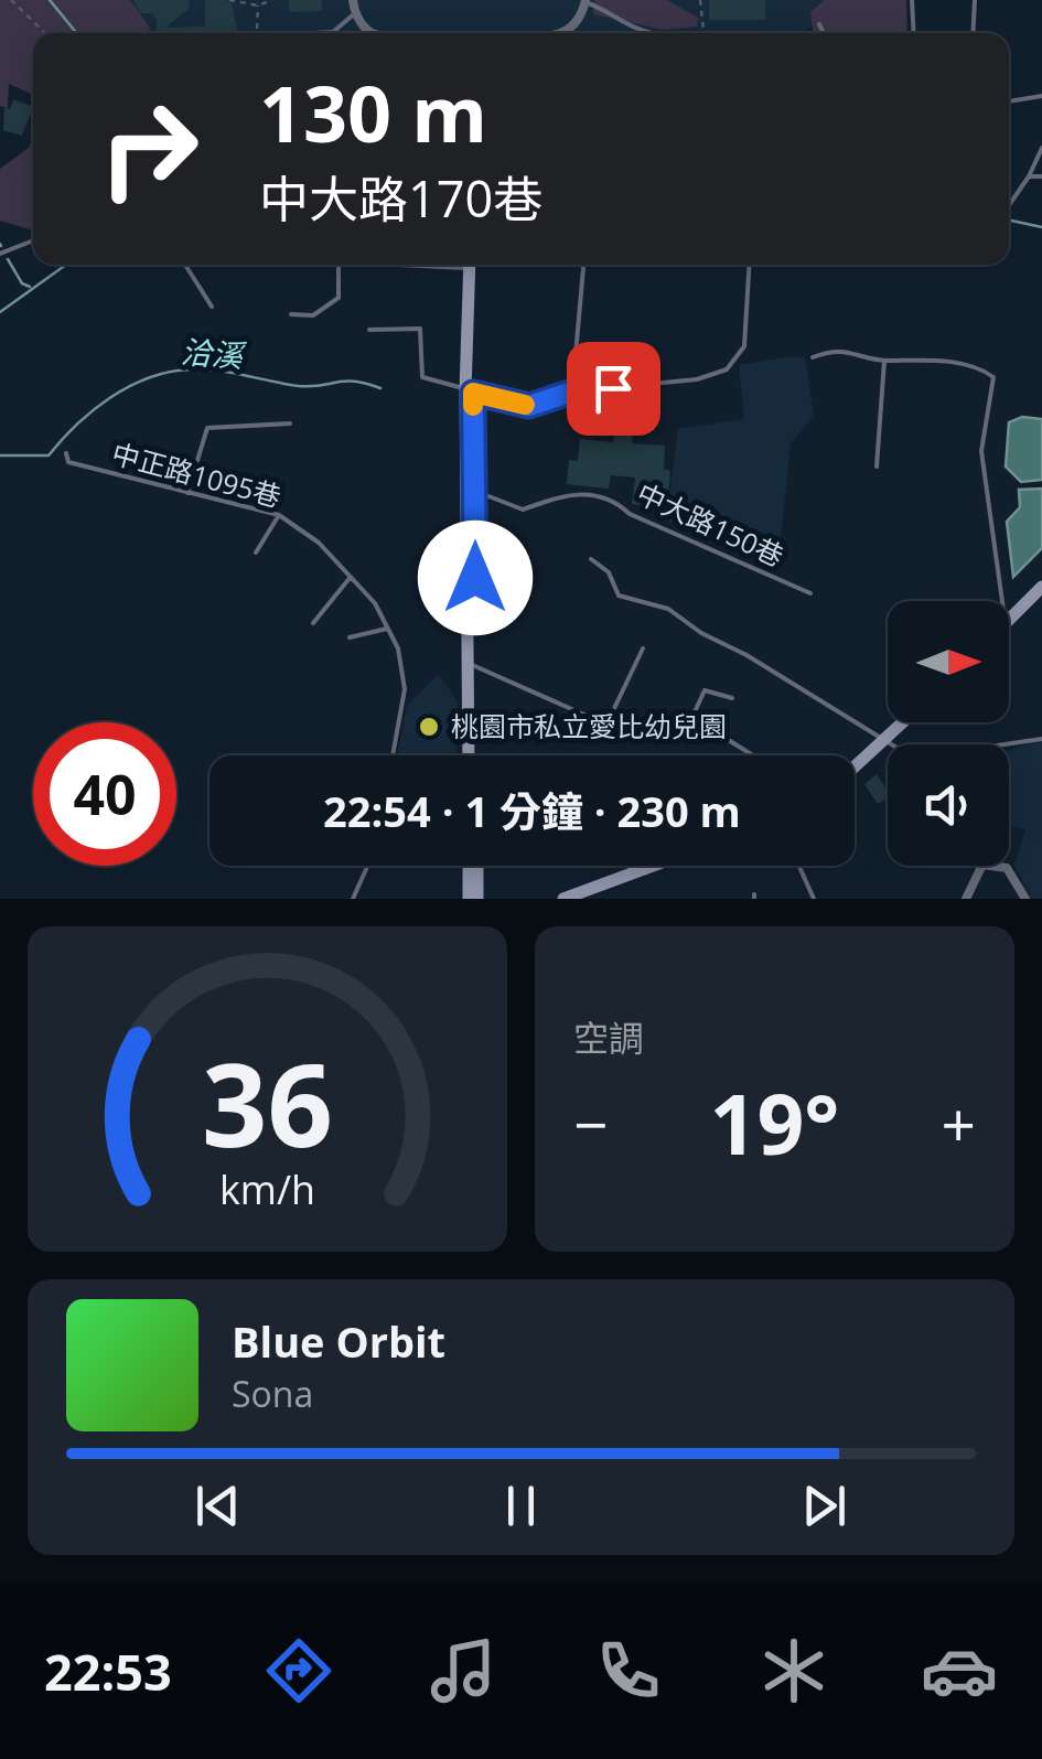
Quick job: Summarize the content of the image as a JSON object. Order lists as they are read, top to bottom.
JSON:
{
  "streets": {
    "lane": ["中正路1095巷", "中大路150巷"]
  },
  "water": ["洽溪"],
  "places": ["桃園市私立愛比幼兒園"],
  "north": "right",
  "page": {
    "turn": ["130 m", "中大路170巷"],
    "limit": "40",
    "trip": "22:54 · 1 分鐘 · 230 m",
    "tile": "空調",
    "heat": ["−", "19°", "+"],
    "song": ["Blue Orbit", "Sona"],
    "tabs": "22:53",
    "gauge": ["36", "km/h"]
  }
}
